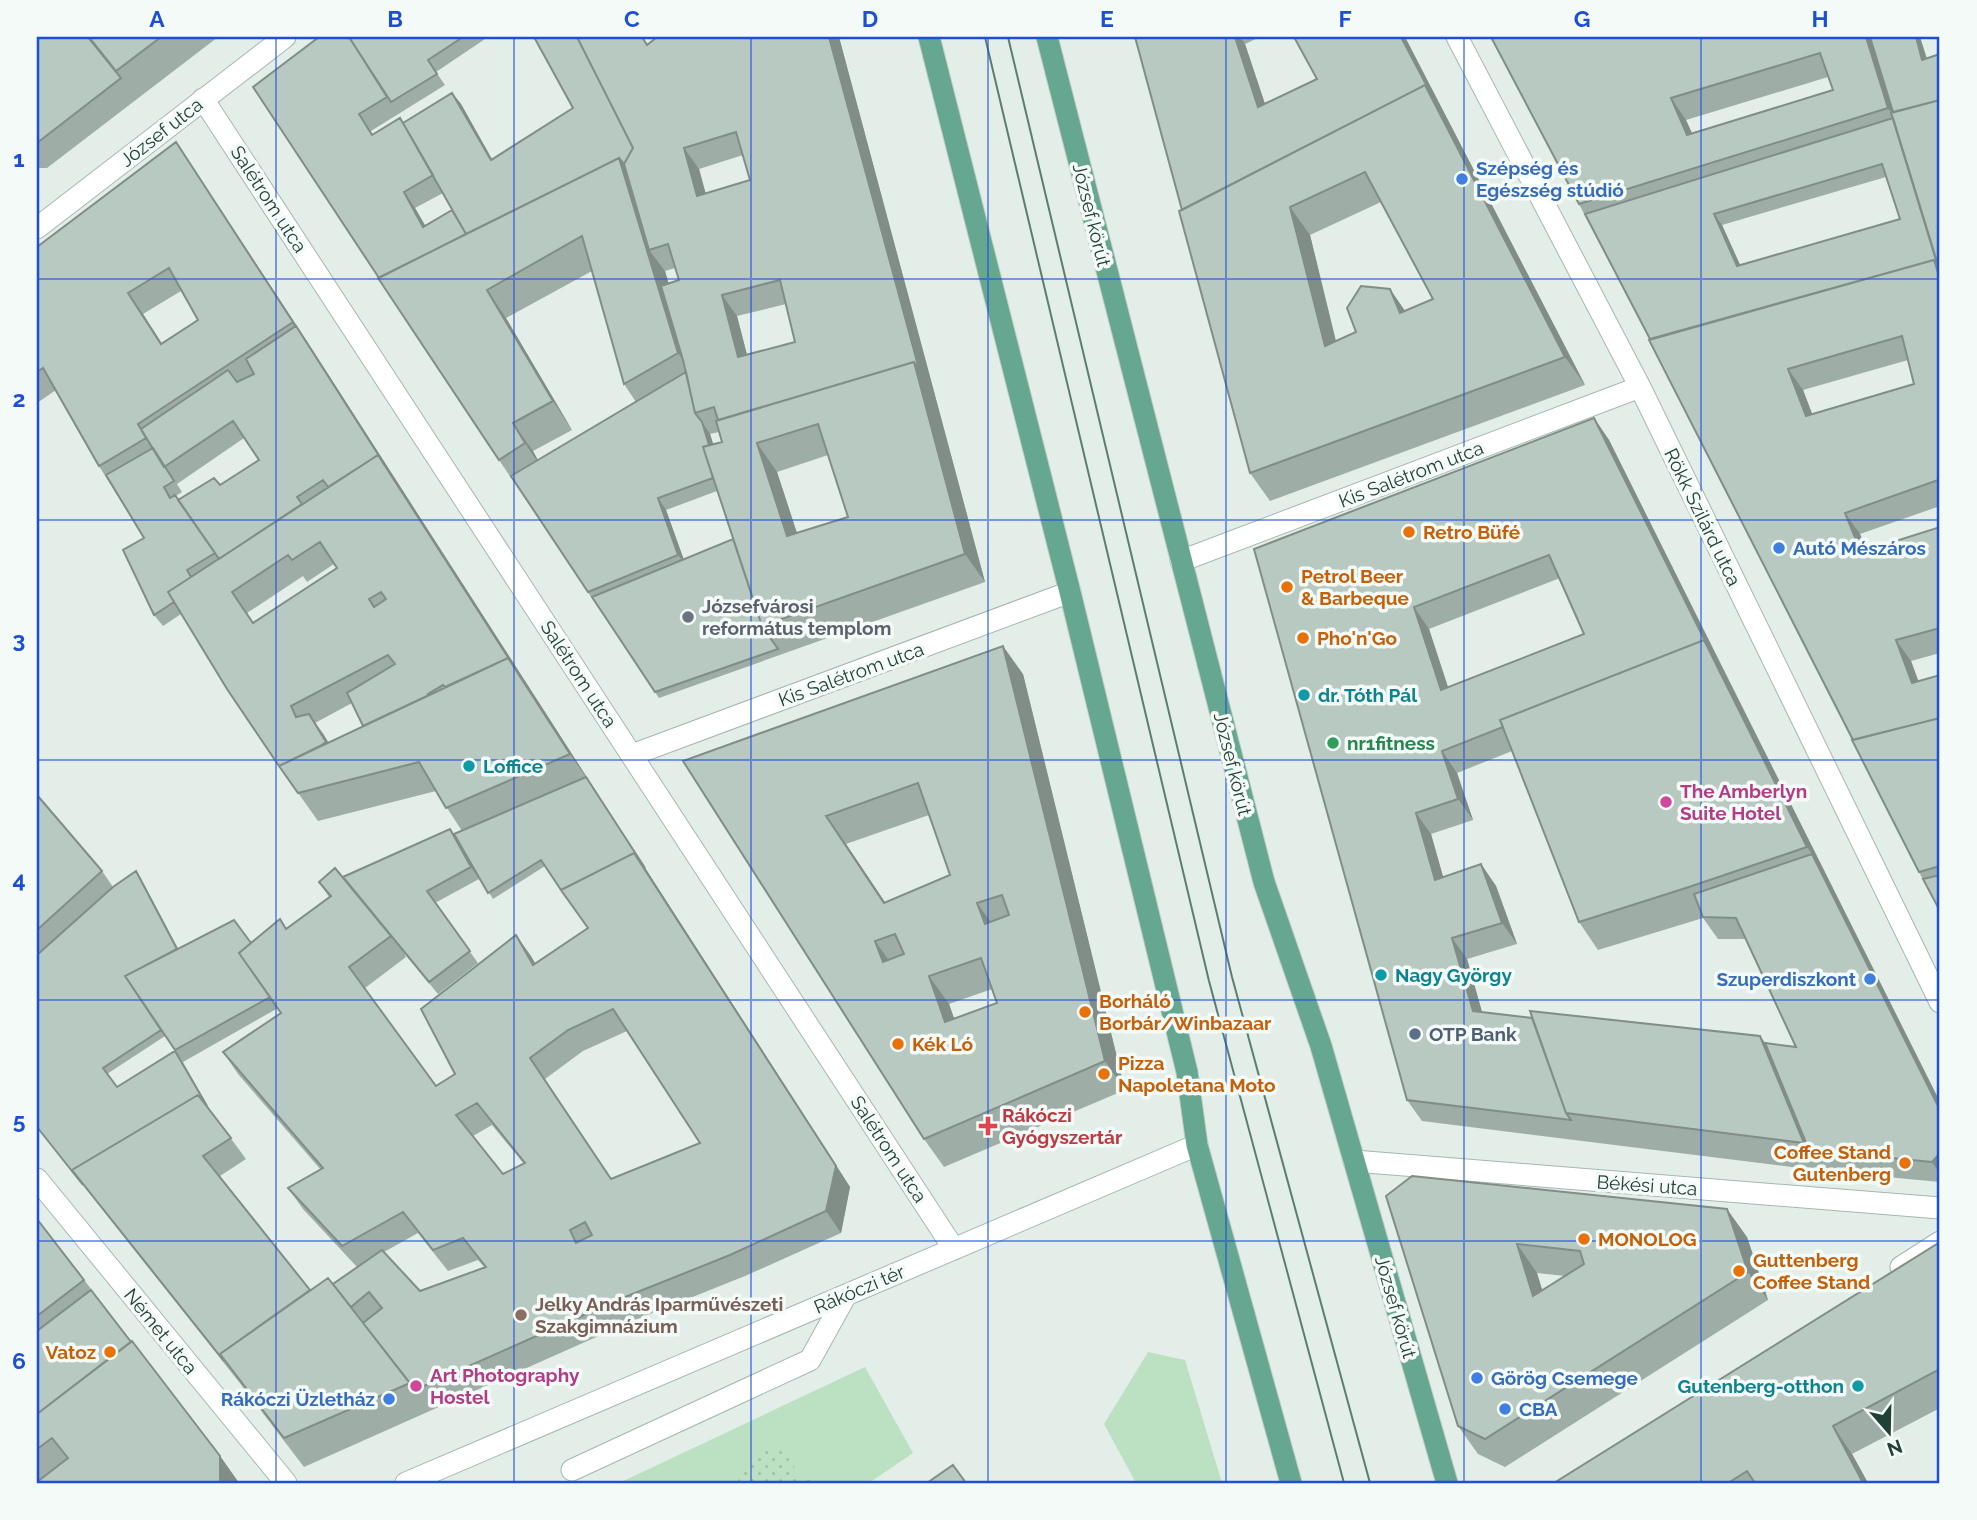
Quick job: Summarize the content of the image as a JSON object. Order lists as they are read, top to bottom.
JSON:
{
  "streets": {
    "main road": ["József körút"],
    "street": [
      "József utca",
      "Salétrom utca",
      "Kis Salétrom utca",
      "Rökk Szilárd utca",
      "Békési utca",
      "Rákóczi tér",
      "Német utca"
    ]
  },
  "crossings": [
    ["József utca", "Salétrom utca"],
    ["Salétrom utca", "Kis Salétrom utca"],
    ["Salétrom utca", "Rákóczi tér"],
    ["József körút", "Kis Salétrom utca"],
    ["József körút", "Békési utca"],
    ["Kis Salétrom utca", "Rökk Szilárd utca"]
  ],
  "places": {
    "other": [
      "Szépség és Egészség stúdió",
      "Retro Büfé",
      "Autó Mészáros",
      "Petrol Beer & Barbeque",
      "Józsefvárosi református templom",
      "Pho'n'Go",
      "dr. Tóth Pál",
      "nr1fitness",
      "Loffice",
      "The Amberlyn Suite Hotel",
      "Nagy György",
      "Szuperdiszkont",
      "Borháló Borbár/Winbazaar",
      "OTP Bank",
      "Kék Ló",
      "Pizza Napoletana Moto",
      "Coffee Stand Gutenberg",
      "MONOLOG",
      "Guttenberg Coffee Stand",
      "Jelky András Iparművészeti Szakgimnázium",
      "Vatoz",
      "Görög Csemege",
      "Art Photography Hostel",
      "Gutenberg-otthon",
      "Rákóczi Üzletház",
      "CBA"
    ],
    "health": ["Rákóczi Gyógyszertár"]
  },
  "north": "bottom",
  "grid": {
    "columns": [
      "A",
      "B",
      "C",
      "D",
      "E",
      "F",
      "G",
      "H"
    ],
    "rows": [
      "1",
      "2",
      "3",
      "4",
      "5",
      "6"
    ]
  }
}
